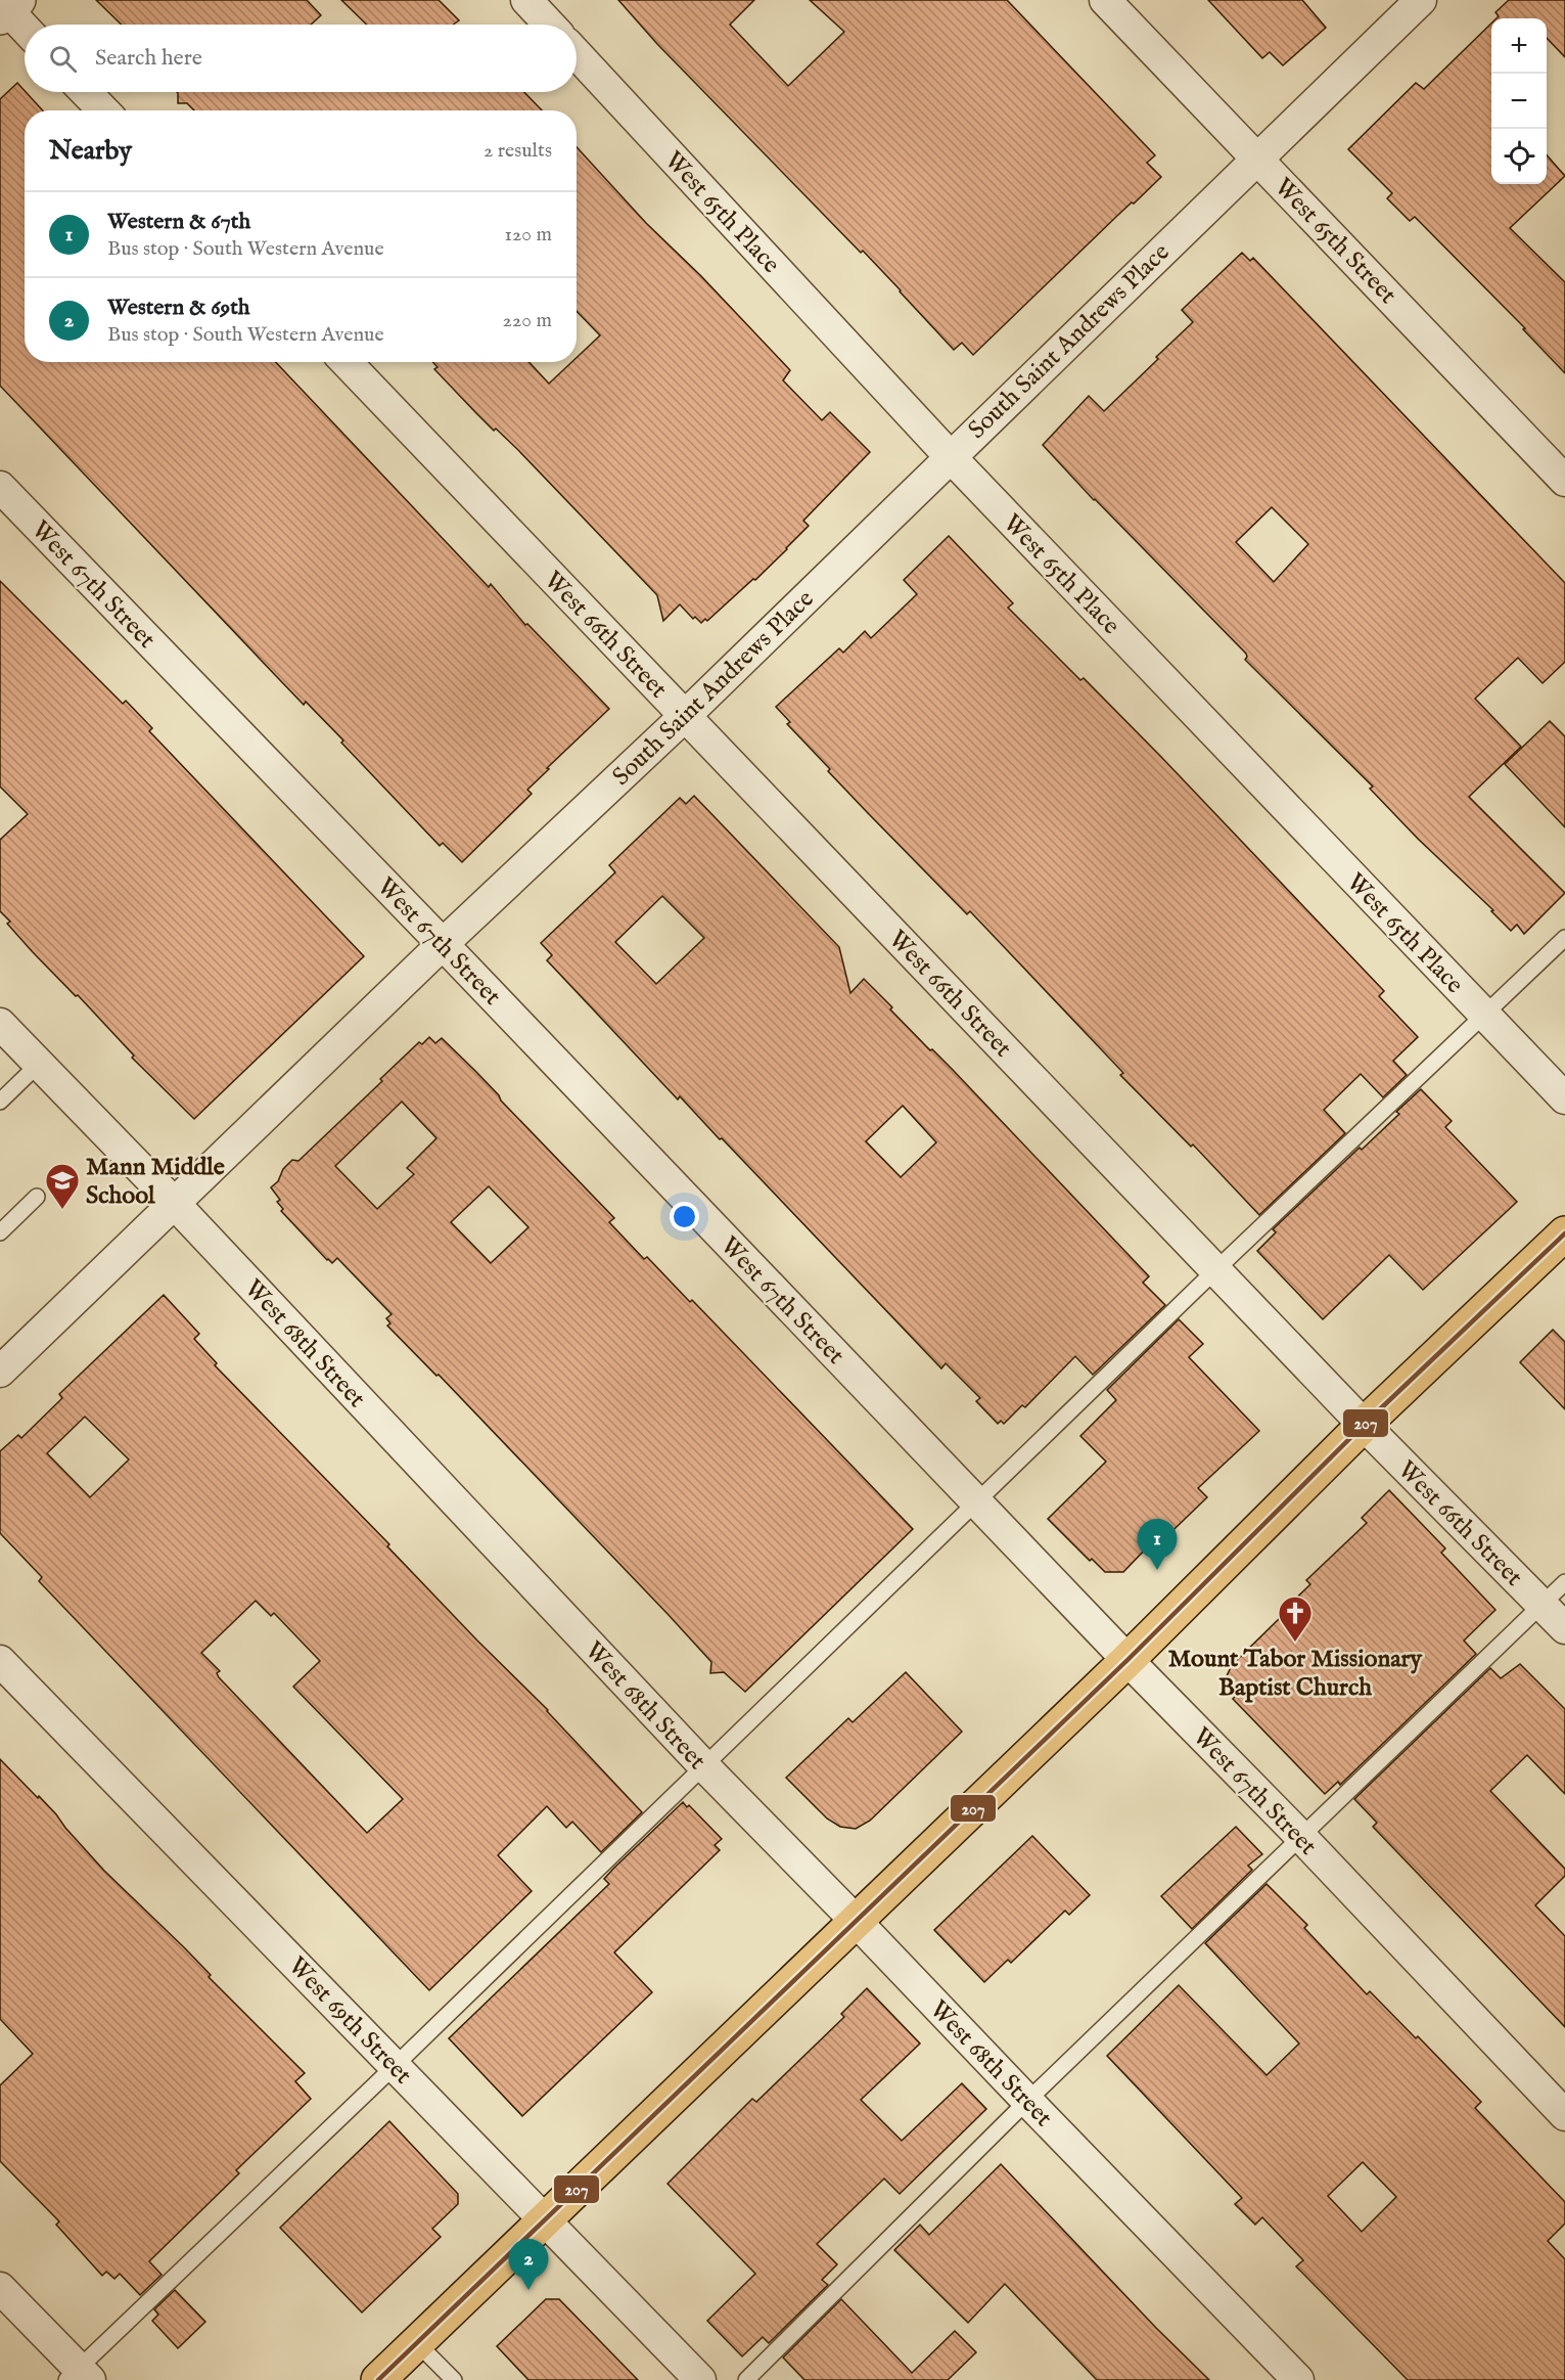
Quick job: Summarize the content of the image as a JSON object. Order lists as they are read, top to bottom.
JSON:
{
  "streets": {
    "street": [
      "West 65th Place",
      "West 65th Street",
      "South Saint Andrews Place",
      "West 67th Street",
      "West 66th Street",
      "West 68th Street",
      "West 69th Street"
    ]
  },
  "crossings": [
    ["West 65th Place", "South Saint Andrews Place"],
    ["West 65th Street", "South Saint Andrews Place"],
    ["South Saint Andrews Place", "West 67th Street"],
    ["South Saint Andrews Place", "West 66th Street"],
    ["South Saint Andrews Place", "West 68th Street"]
  ],
  "places": {
    "school or university": ["Mann Middle School"],
    "church": ["Mount Tabor Missionary Baptist Church"]
  },
  "lines": ["transit line 207"],
  "page": {
    "map_buttons": ["+", "−"],
    "search": "Search here",
    "heading": ["Nearby", "2 results"],
    "list": [
      {
        "mark": "1",
        "name": "Western & 67th",
        "note": "Bus stop · South Western Avenue",
        "value": "120 m"
      },
      {
        "mark": "2",
        "name": "Western & 69th",
        "note": "Bus stop · South Western Avenue",
        "value": "220 m"
      }
    ],
    "pins": ["1", "2"]
  }
}
